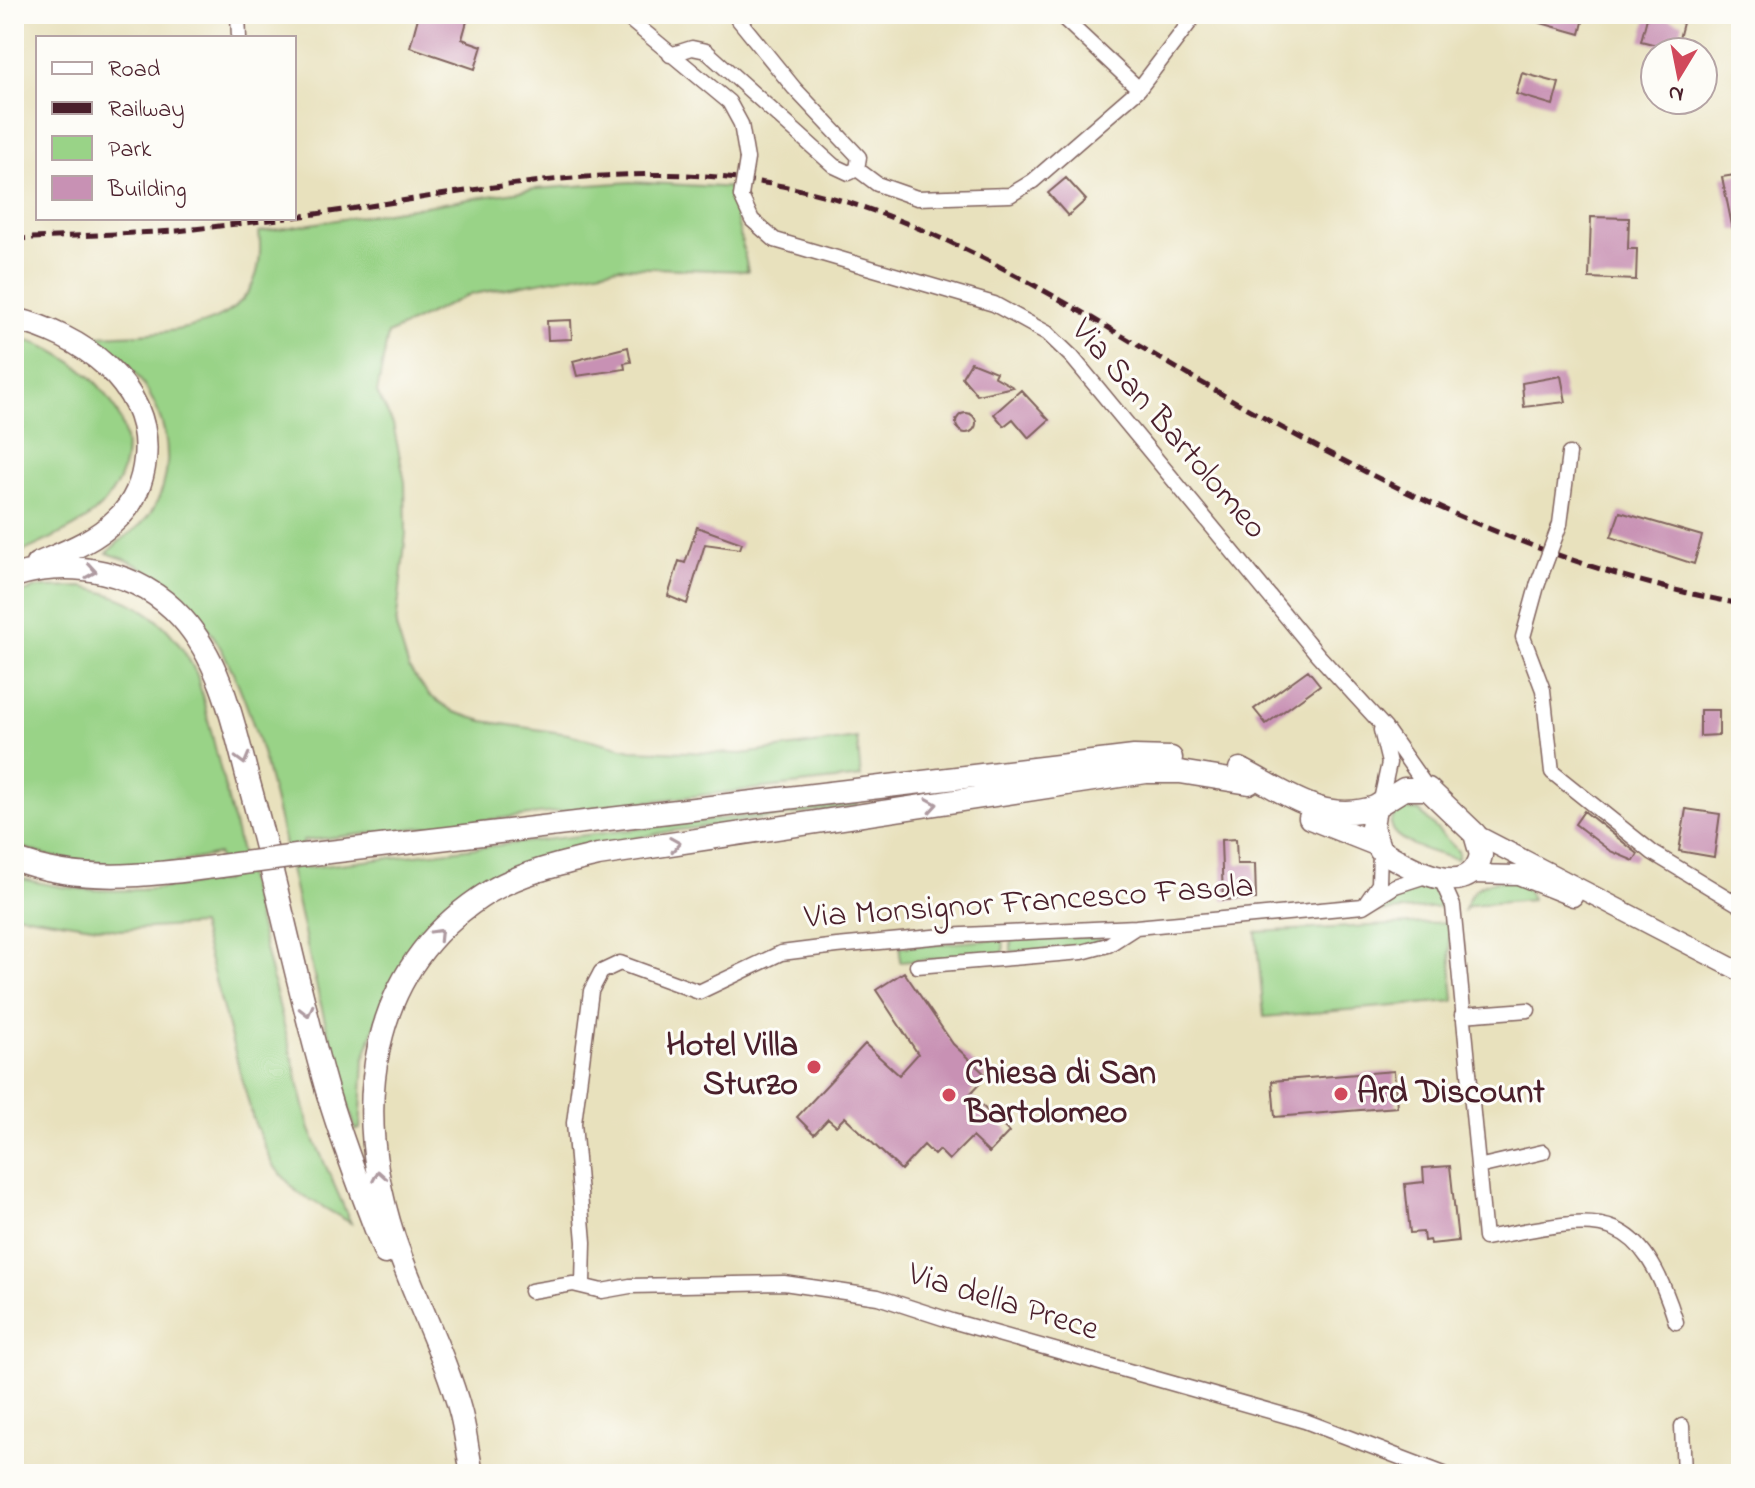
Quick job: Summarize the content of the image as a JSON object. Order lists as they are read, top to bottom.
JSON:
{
  "streets": {
    "street": ["Via San Bartolomeo", "Via Monsignor Francesco Fasola", "Via della Prece"]
  },
  "crossings": [
    ["Via Monsignor Francesco Fasola", "Via della Prece"]
  ],
  "places": ["Hotel Villa Sturzo", "Ard Discount", "Chiesa di San Bartolomeo"],
  "legend": [
    "Road",
    "Railway",
    "Park",
    "Building"
  ],
  "north": "bottom"
}
